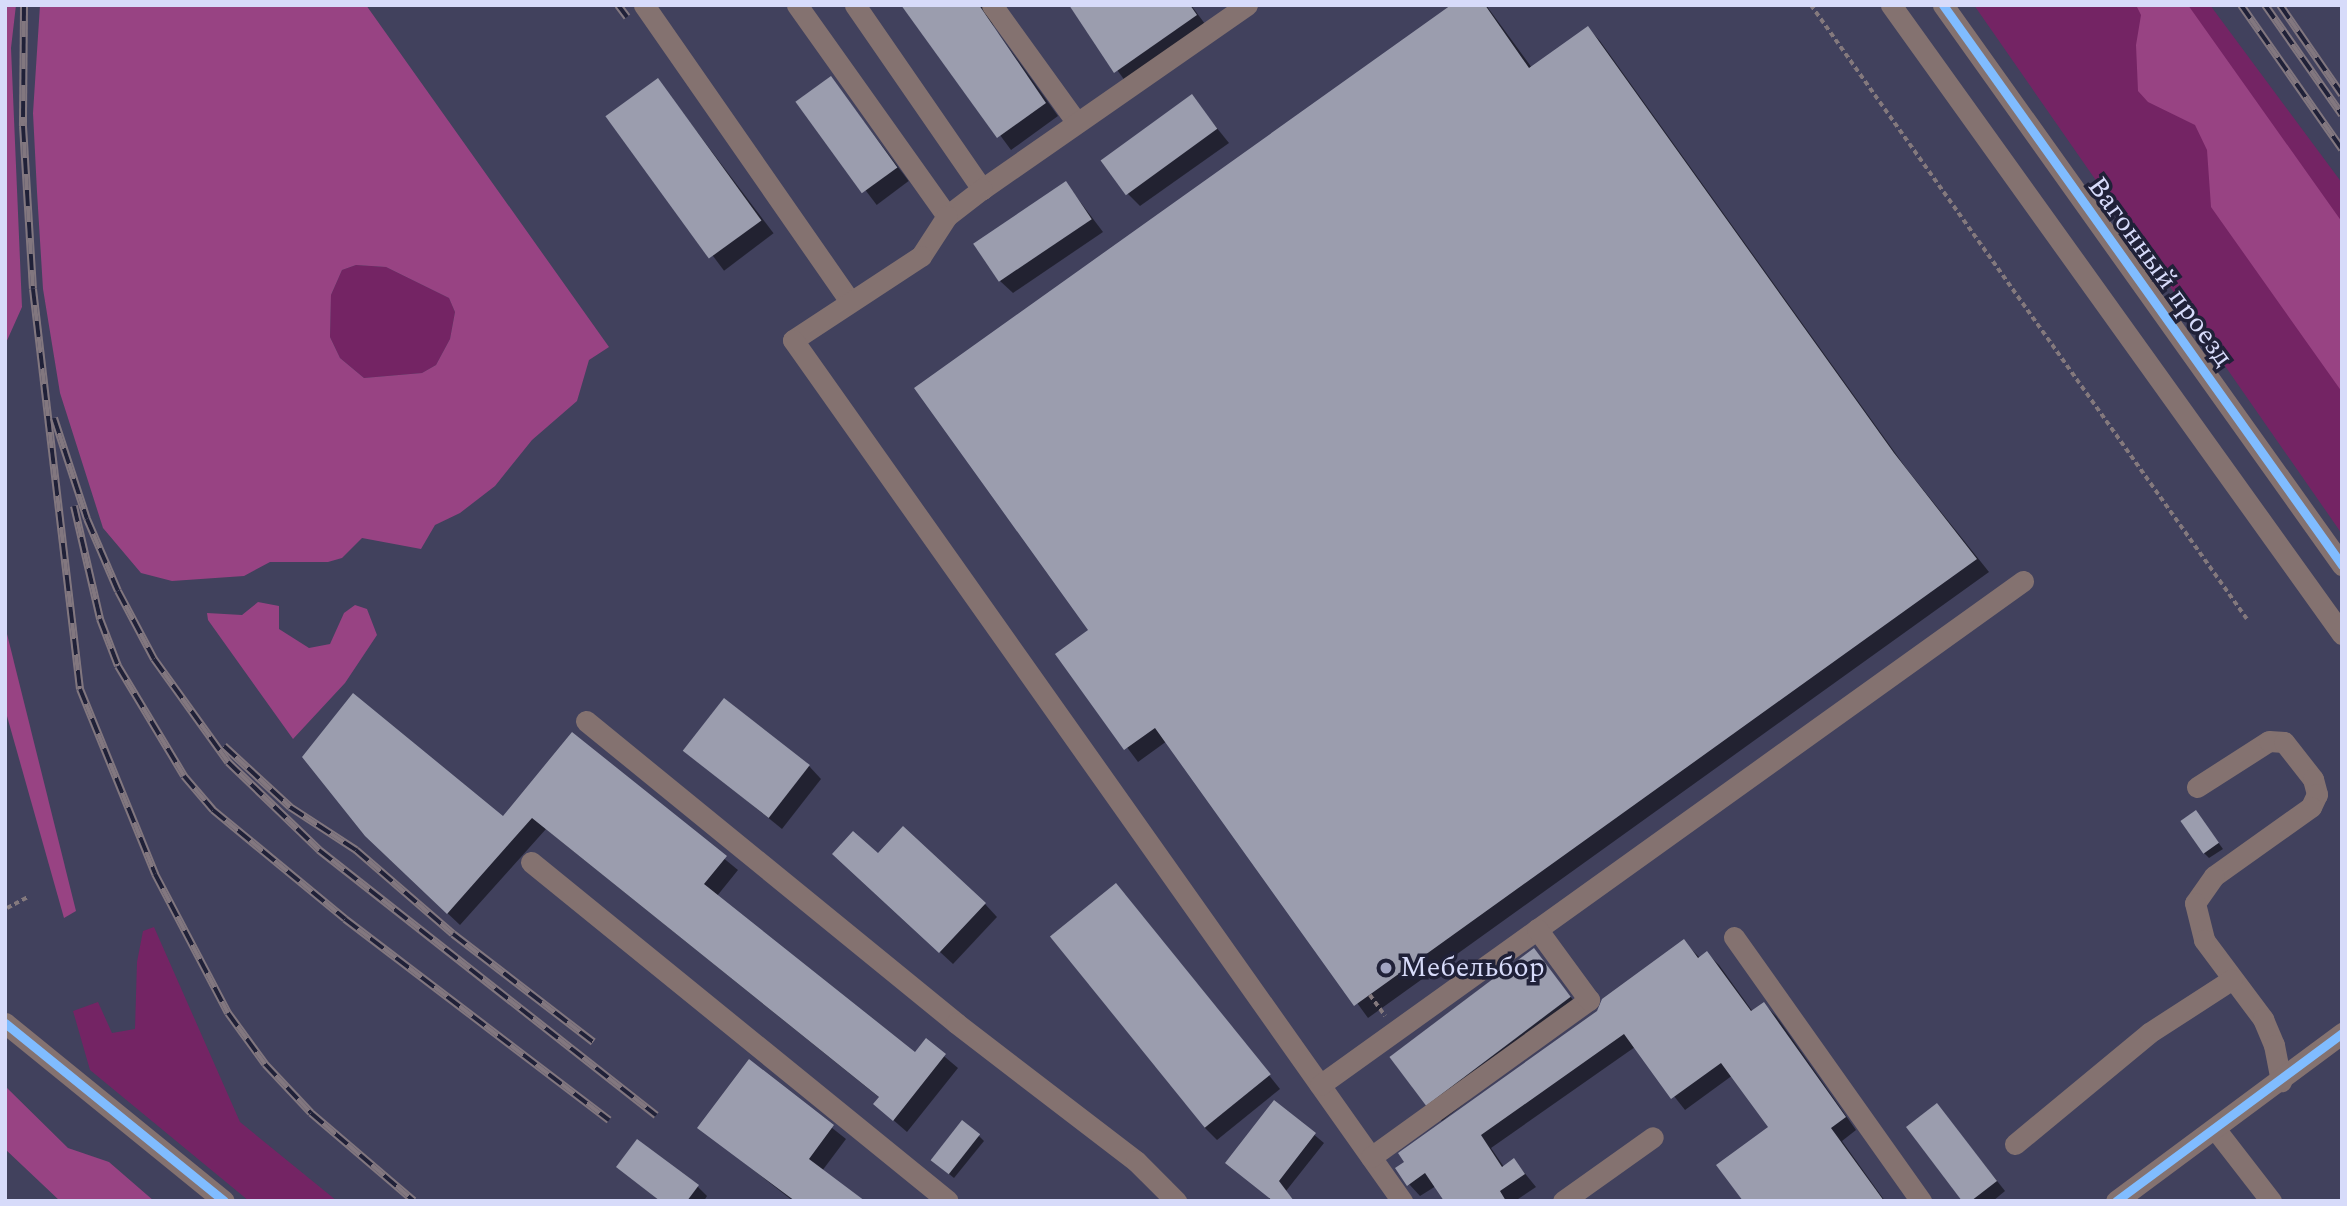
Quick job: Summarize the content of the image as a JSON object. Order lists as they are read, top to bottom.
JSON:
{
  "streets": {
    "street": ["Вагонный проезд"]
  },
  "places": ["Мебельбор"]
}
